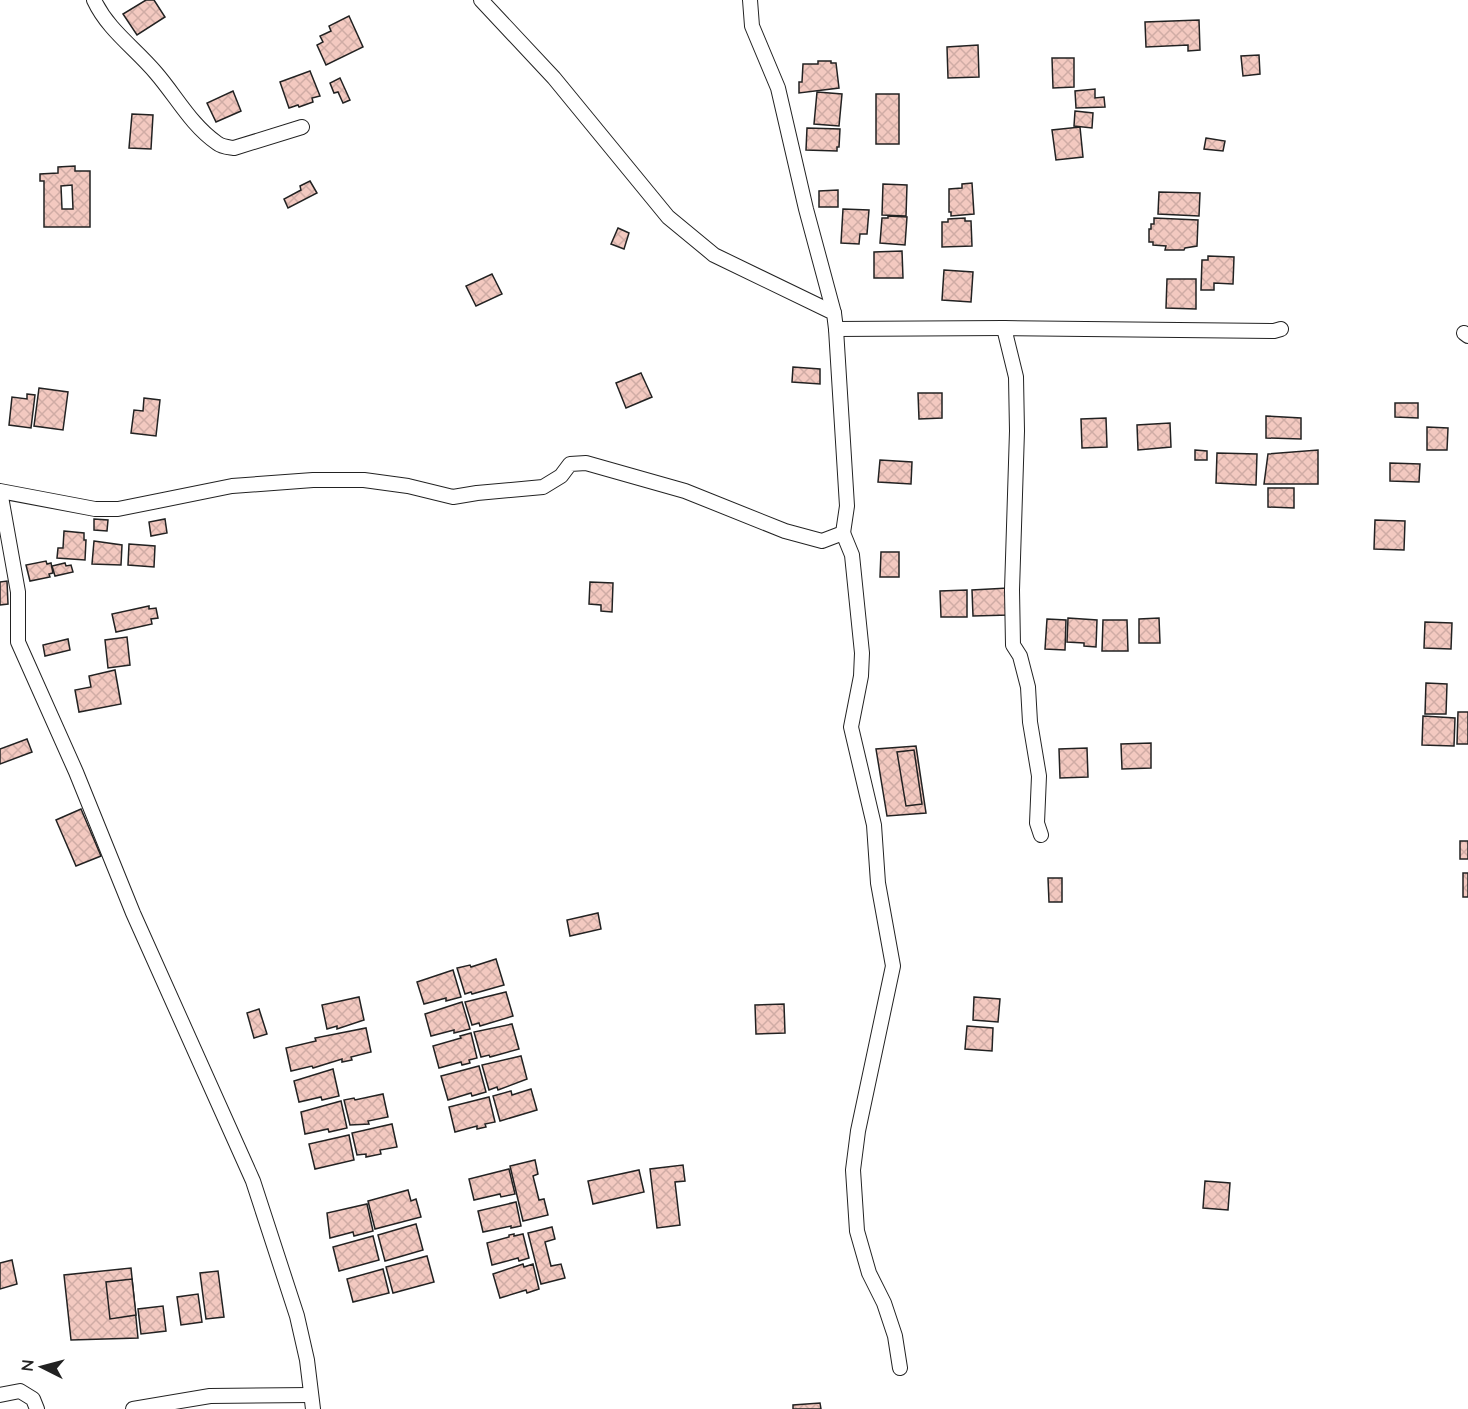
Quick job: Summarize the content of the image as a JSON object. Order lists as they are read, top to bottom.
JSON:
{
  "north": "left"
}
